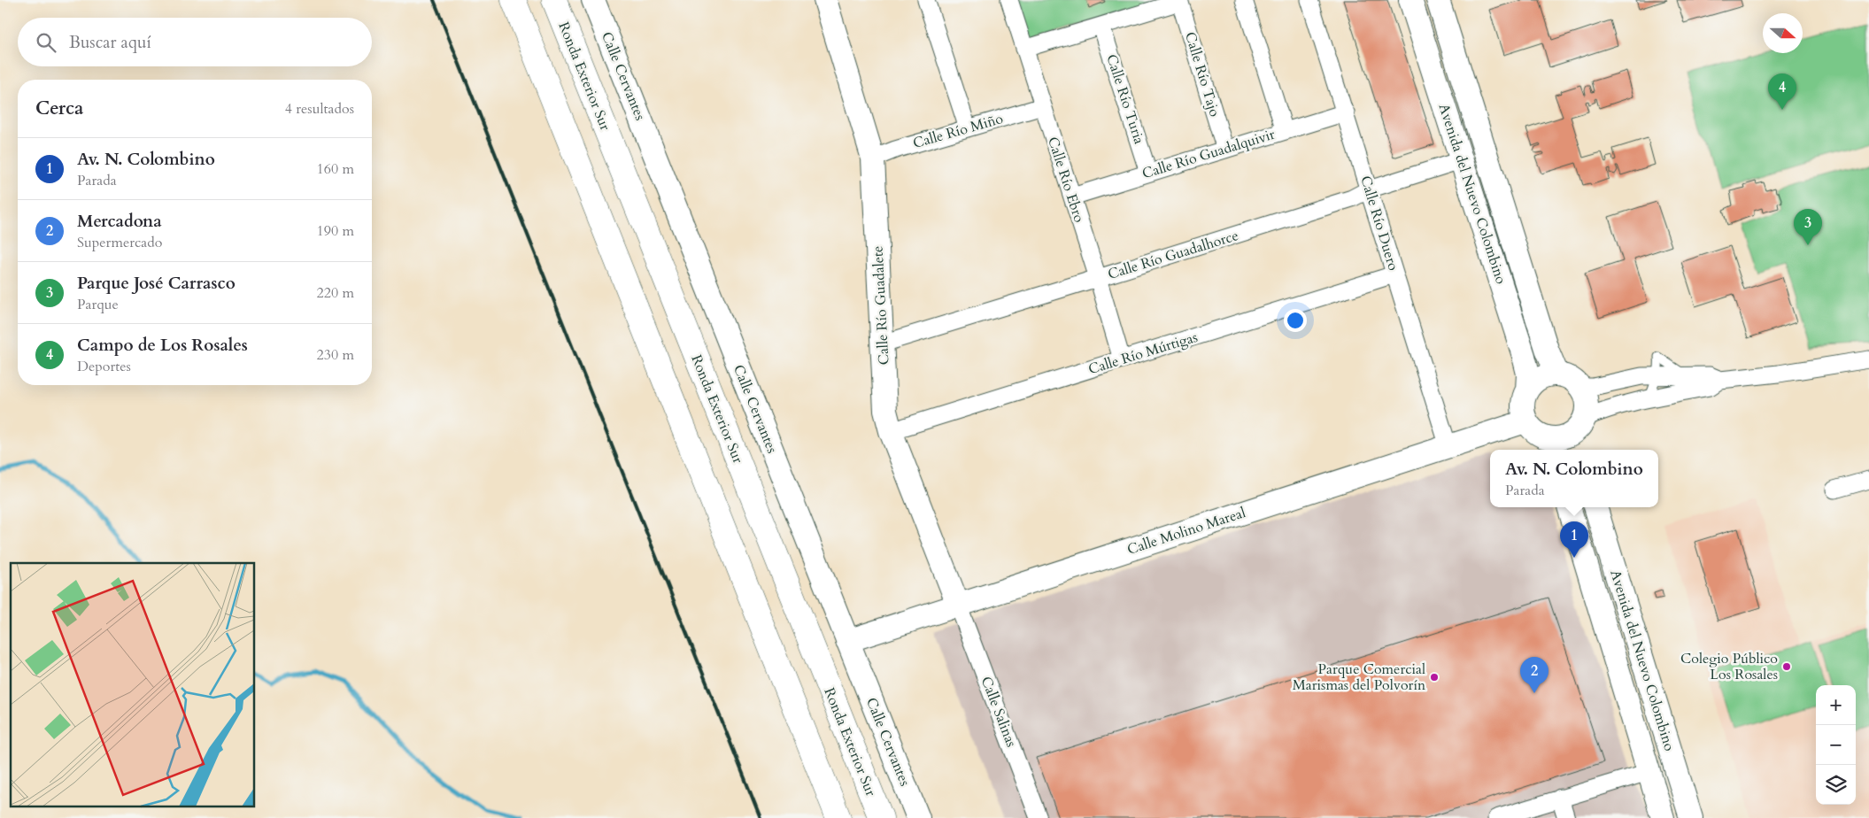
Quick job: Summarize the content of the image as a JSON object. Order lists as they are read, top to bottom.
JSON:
{
  "streets": {
    "highway": ["Ronda Exterior Sur"],
    "street": [
      "Calle Río Tajo",
      "Calle Cervantes",
      "Calle Río Turia",
      "Calle Río Miño",
      "Calle Río Guadalquivir",
      "Calle Río Ebro",
      "Avenida del Nuevo Colombino",
      "Calle Río Duero",
      "Calle Río Guadalhorce",
      "Calle Río Guadalete",
      "Calle Río Múrtigas",
      "Calle Molino Mareal",
      "Calle Salinas"
    ]
  },
  "crossings": [
    ["Calle Río Tajo", "Calle Río Guadalquivir"],
    ["Calle Cervantes", "Calle Molino Mareal"],
    ["Calle Río Turia", "Calle Río Guadalquivir"],
    ["Calle Río Miño", "Calle Río Ebro"],
    ["Calle Río Miño", "Calle Río Guadalete"],
    ["Calle Río Guadalquivir", "Calle Río Ebro"],
    ["Calle Río Guadalquivir", "Calle Río Duero"],
    ["Calle Río Ebro", "Calle Río Guadalhorce"],
    ["Calle Río Ebro", "Calle Río Múrtigas"],
    ["Avenida del Nuevo Colombino", "Calle Río Guadalhorce"],
    ["Avenida del Nuevo Colombino", "Calle Molino Mareal"],
    ["Calle Río Duero", "Calle Río Guadalhorce"],
    ["Calle Río Duero", "Calle Río Múrtigas"],
    ["Calle Río Duero", "Calle Molino Mareal"],
    ["Calle Río Guadalhorce", "Calle Río Guadalete"],
    ["Calle Río Guadalete", "Calle Río Múrtigas"],
    ["Calle Río Guadalete", "Calle Molino Mareal"],
    ["Calle Río Guadalete", "Calle Salinas"],
    ["Calle Molino Mareal", "Calle Salinas"]
  ],
  "places": ["Colegio Público Los Rosales", "Parque Comercial Marismas del Polvorín"],
  "north": "right",
  "page": {
    "search": "Buscar aquí",
    "pins": [
      "4",
      "3",
      "1",
      "2"
    ],
    "heading": ["Cerca", "4 resultados"],
    "list": [
      {
        "mark": "1",
        "name": "Av. N. Colombino",
        "note": "Parada",
        "value": "160 m"
      },
      {
        "mark": "2",
        "name": "Mercadona",
        "note": "Supermercado",
        "value": "190 m"
      },
      {
        "mark": "3",
        "name": "Parque José Carrasco",
        "note": "Parque",
        "value": "220 m"
      },
      {
        "mark": "4",
        "name": "Campo de Los Rosales",
        "note": "Deportes",
        "value": "230 m"
      }
    ],
    "popup": ["Av. N. Colombino", "Parada"],
    "map_buttons": ["+", "−"]
  }
}
